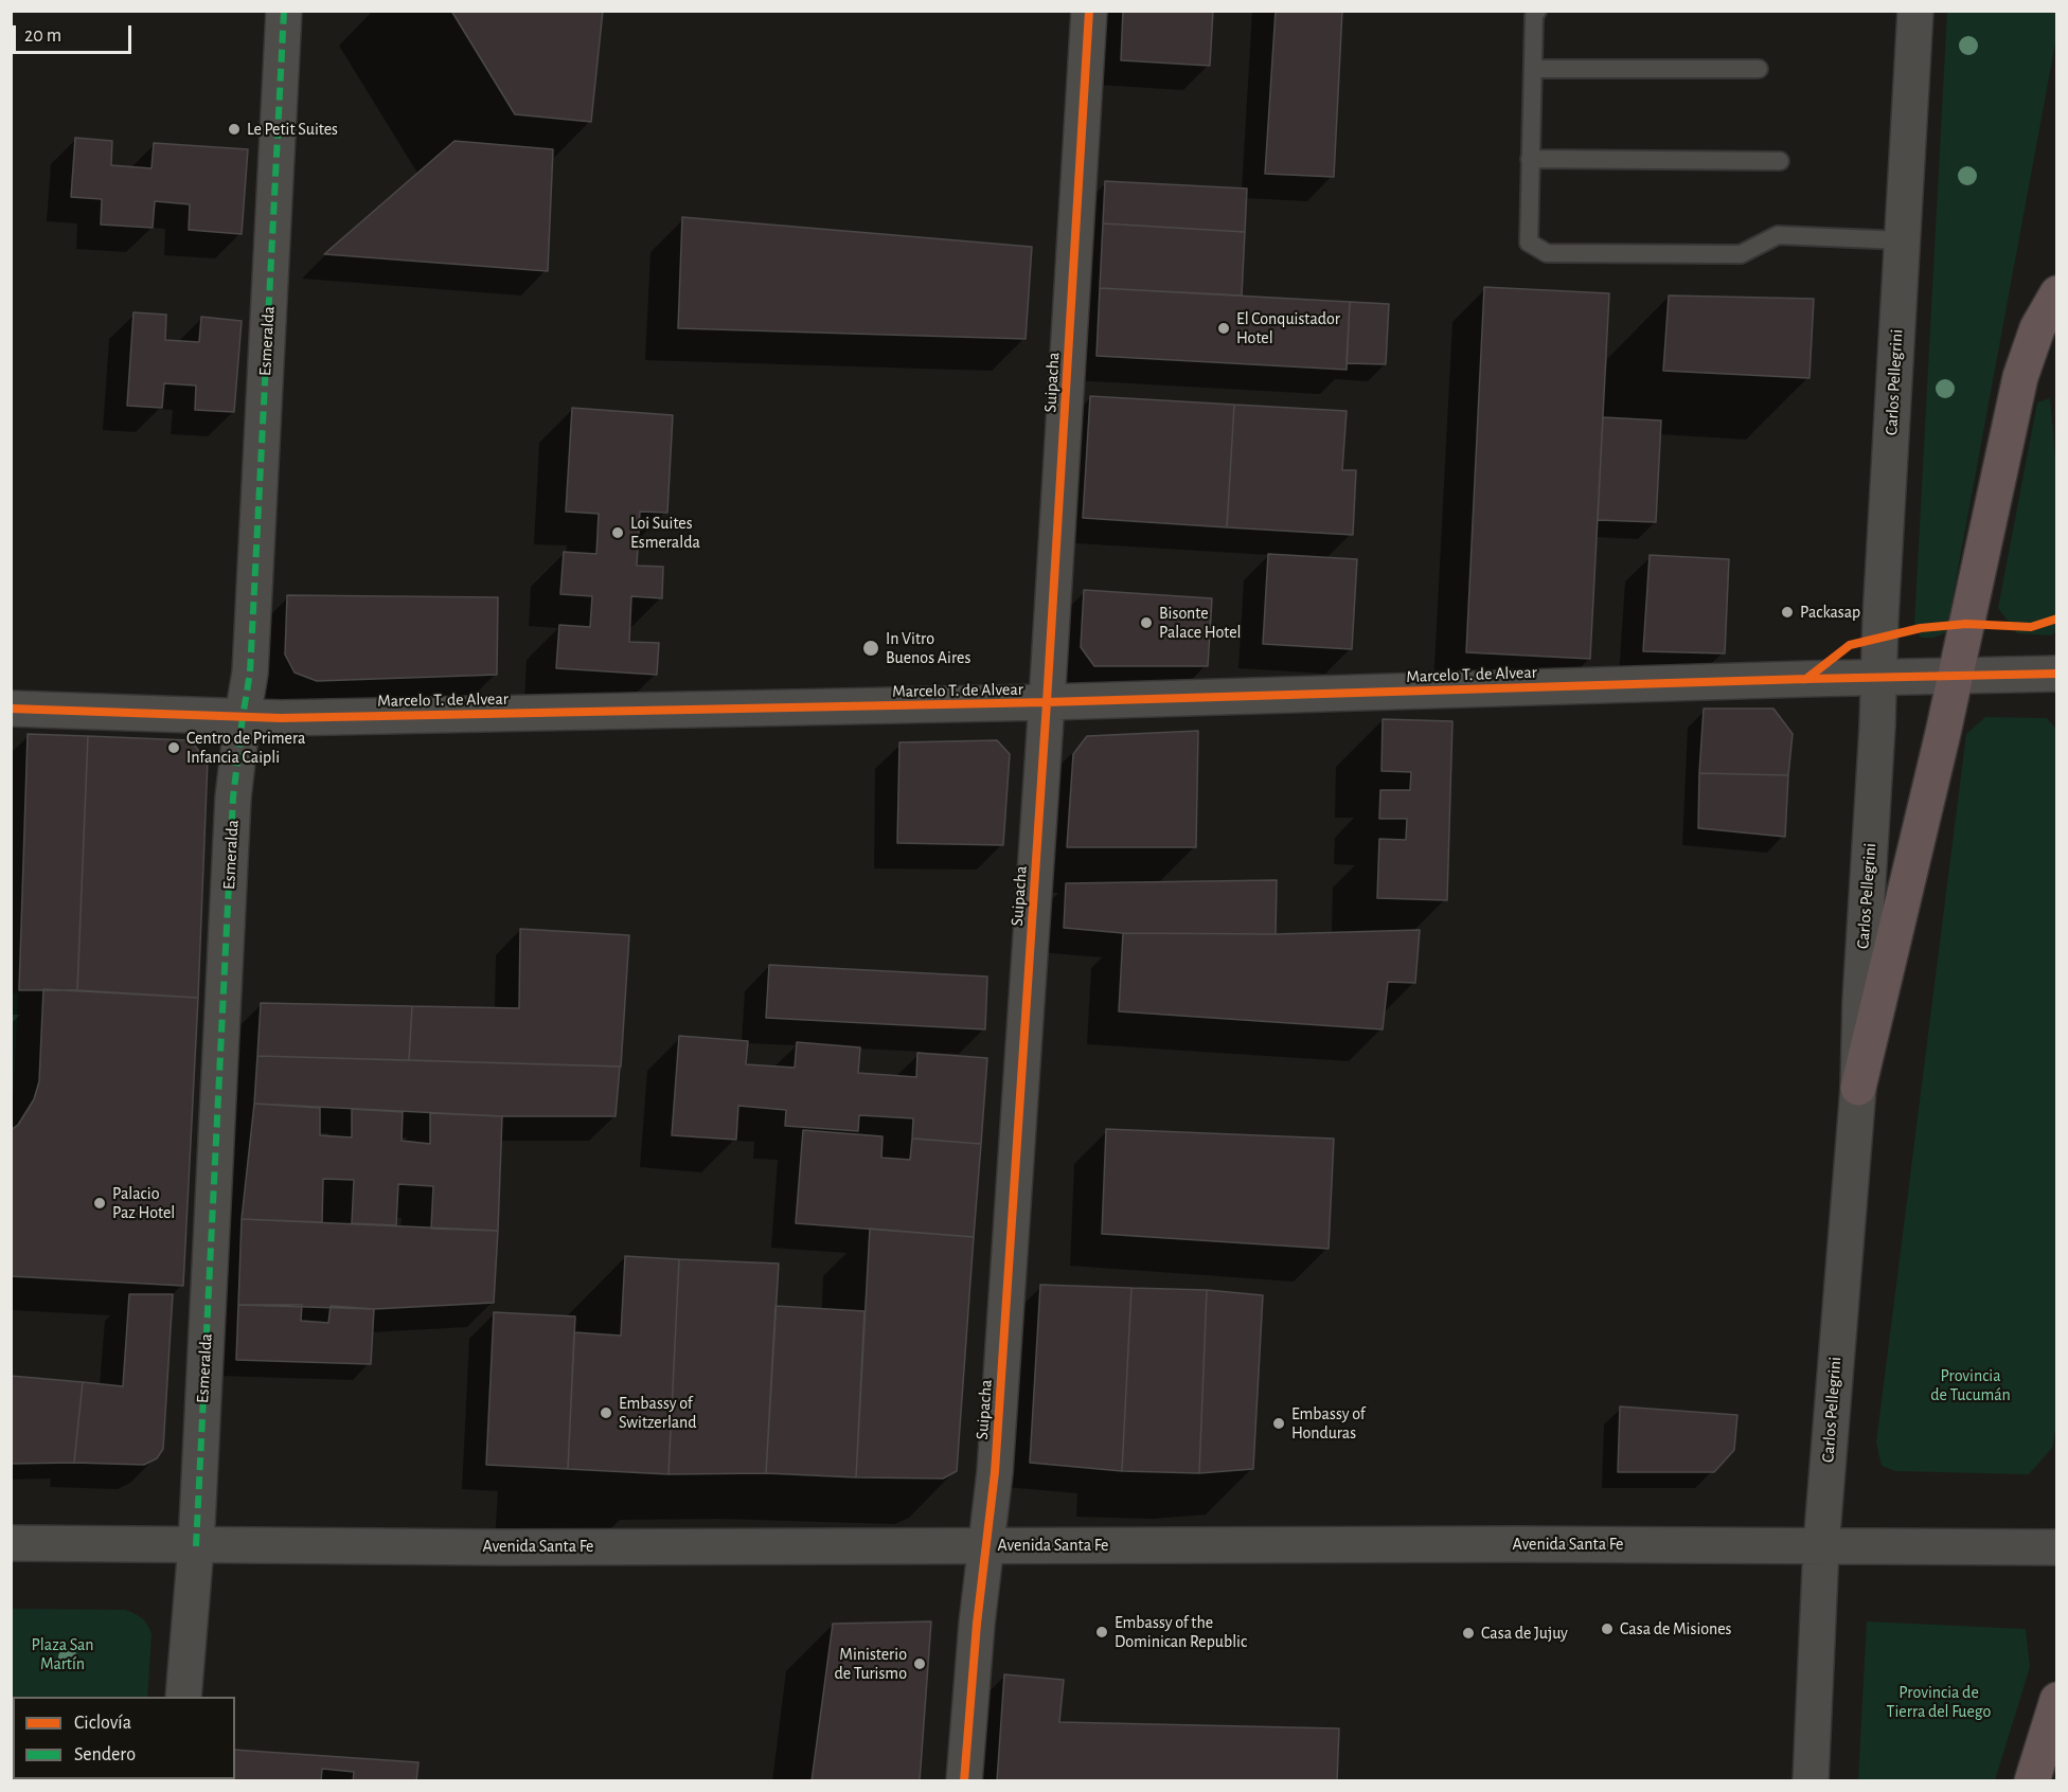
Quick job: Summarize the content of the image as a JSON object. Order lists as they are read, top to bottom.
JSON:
{
  "streets": {
    "street": [
      "Esmeralda",
      "Suipacha",
      "Carlos Pellegrini",
      "Marcelo T. de Alvear",
      "Avenida Santa Fe"
    ]
  },
  "crossings": [
    ["Esmeralda", "Marcelo T. de Alvear"],
    ["Esmeralda", "Avenida Santa Fe"],
    ["Suipacha", "Marcelo T. de Alvear"],
    ["Suipacha", "Avenida Santa Fe"],
    ["Carlos Pellegrini", "Marcelo T. de Alvear"],
    ["Carlos Pellegrini", "Avenida Santa Fe"]
  ],
  "parks": ["Provincia de Tucumán", "Plaza San Martín", "Provincia de Tierra del Fuego"],
  "places": [
    "Le Petit Suites",
    "El Conquistador Hotel",
    "Loi Suites Esmeralda",
    "Packasap",
    "Bisonte Palace Hotel",
    "In Vitro Buenos Aires",
    "Centro de Primera Infancia Caipli",
    "Palacio Paz Hotel",
    "Embassy of Switzerland",
    "Embassy of Honduras",
    "Casa de Misiones",
    "Embassy of the Dominican Republic",
    "Casa de Jujuy",
    "Ministerio de Turismo"
  ],
  "legend": ["Ciclovía", "Sendero"],
  "scale_bar": "20 m"
}
